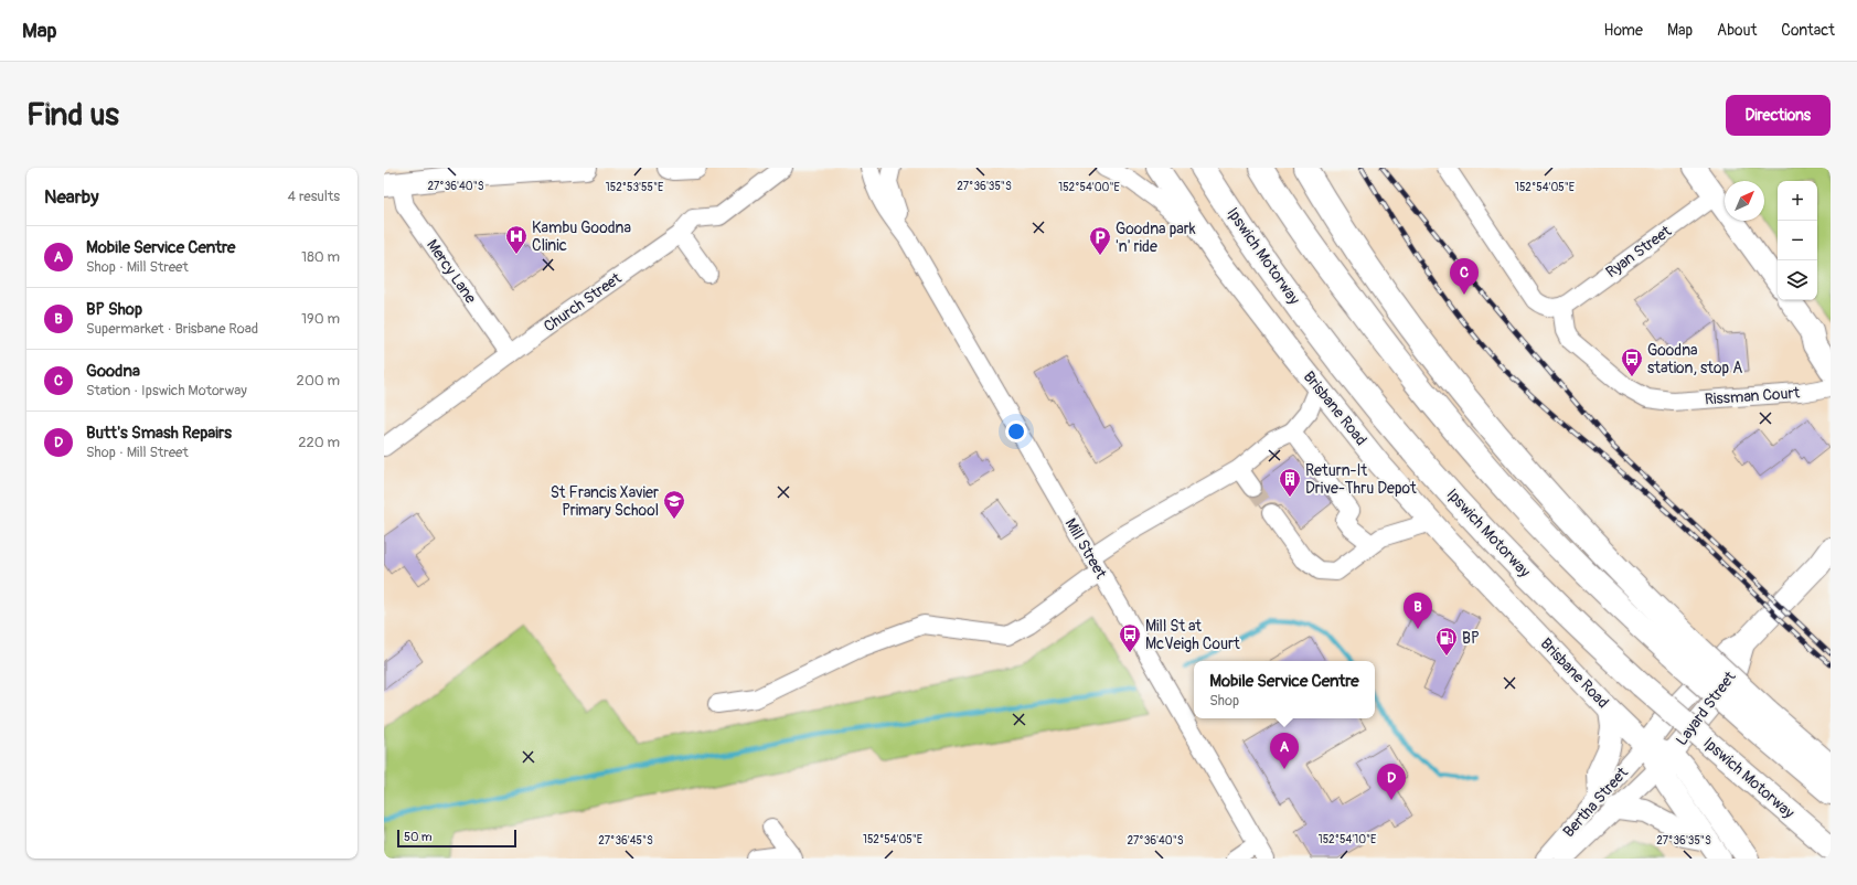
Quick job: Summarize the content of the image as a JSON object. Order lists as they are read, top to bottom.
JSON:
{
  "streets": {
    "highway": ["Ipswich Motorway"],
    "main road": ["Brisbane Road", "Layard Street"],
    "street": [
      "Ryan Street",
      "Mercy Lane",
      "Church Street",
      "Rissman Court",
      "Mill Street",
      "Bertha Street"
    ]
  },
  "crossings": [
    ["Ryan Street", "Rissman Court"],
    ["Mercy Lane", "Church Street"],
    ["Brisbane Road", "Layard Street"],
    ["Brisbane Road", "Bertha Street"],
    ["Layard Street", "Bertha Street"]
  ],
  "places": {
    "hospital": ["Kambu Goodna Clinic"],
    "parking": ["Goodna park 'n' ride"],
    "bus stop": ["Goodna station, stop A", "Mill St at McVeigh Court"],
    "building": ["Return-It Drive-Thru Depot"],
    "school or university": ["St Francis Xavier Primary School"],
    "fuel station": ["BP"]
  },
  "scale_bar": "50 m",
  "north": "top right",
  "page": {
    "header": "Map",
    "nav": [
      "Home",
      "Map",
      "About",
      "Contact"
    ],
    "buttons": "Directions",
    "title": "Find us",
    "heading": ["Nearby", "4 results"],
    "map_buttons": ["+", "−"],
    "list": [
      {
        "mark": "A",
        "name": "Mobile Service Centre",
        "note": "Shop · Mill Street",
        "value": "180 m"
      },
      {
        "mark": "B",
        "name": "BP Shop",
        "note": "Supermarket · Brisbane Road",
        "value": "190 m"
      },
      {
        "mark": "C",
        "name": "Goodna",
        "note": "Station · Ipswich Motorway",
        "value": "200 m"
      },
      {
        "mark": "D",
        "name": "Butt's Smash Repairs",
        "note": "Shop · Mill Street",
        "value": "220 m"
      }
    ],
    "pins": [
      "C",
      "B",
      "A",
      "D"
    ],
    "popup": ["Mobile Service Centre", "Shop"],
    "scale": "50 m"
  },
  "coordinates": [
    "27°36'40\"S",
    "27°36'35\"S",
    "152°53'55\"E",
    "152°54'00\"E",
    "152°54'05\"E",
    "152°54'10\"E",
    "27°36'45\"S"
  ]
}
